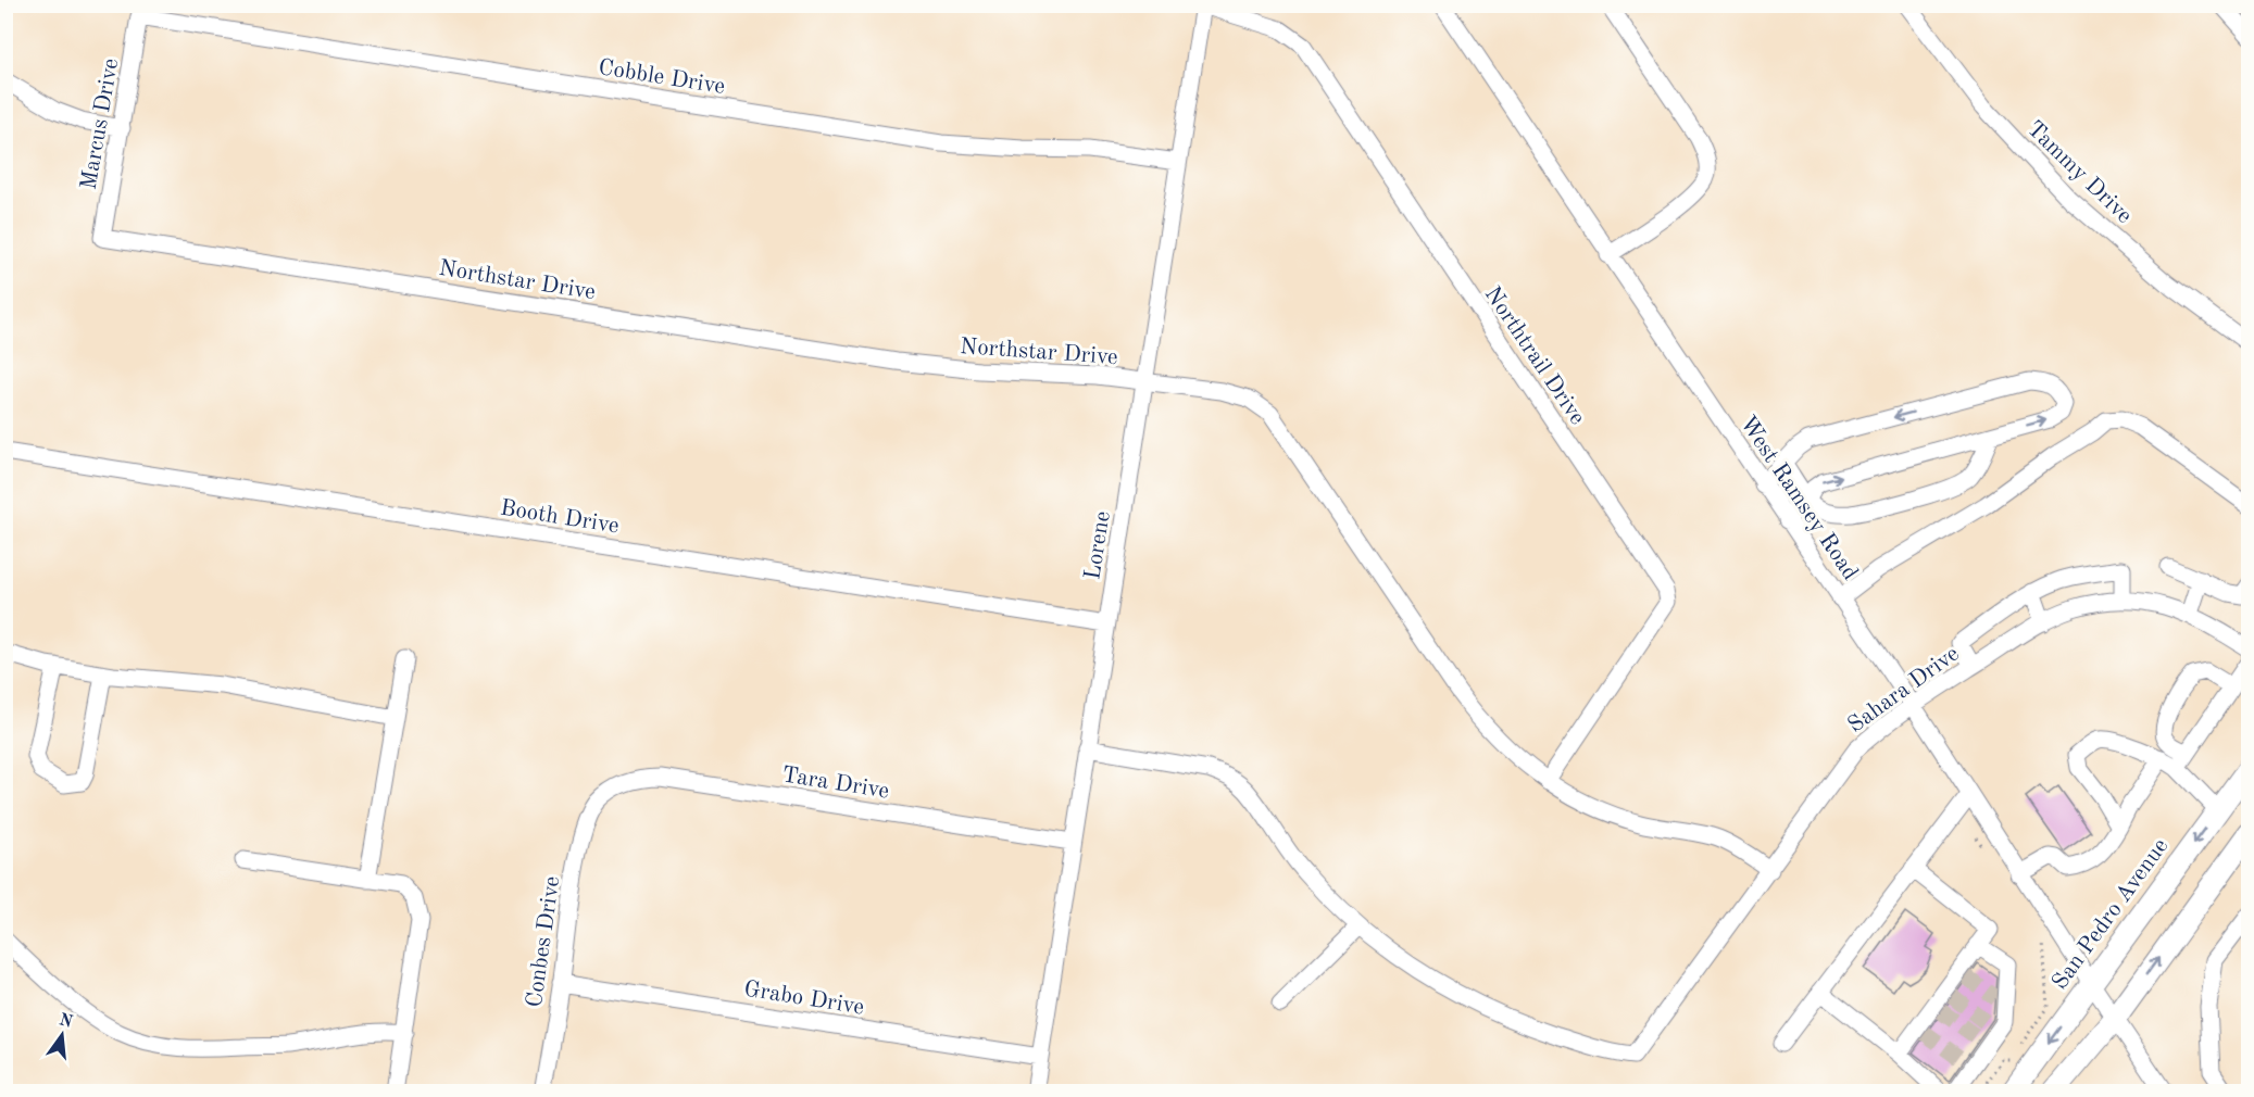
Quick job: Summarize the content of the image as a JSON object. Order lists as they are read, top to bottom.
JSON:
{
  "streets": {
    "main road": ["San Pedro Avenue"],
    "street": [
      "Cobble Drive",
      "Marcus Drive",
      "Tammy Drive",
      "Northstar Drive",
      "Northtrail Drive",
      "West Ramsey Road",
      "Booth Drive",
      "Lorene",
      "Sahara Drive",
      "Tara Drive",
      "Conbes Drive",
      "Grabo Drive"
    ]
  },
  "crossings": [
    ["Cobble Drive", "Marcus Drive"],
    ["Cobble Drive", "Lorene"],
    ["Marcus Drive", "Northstar Drive"],
    ["Northstar Drive", "Northtrail Drive"],
    ["Northstar Drive", "Lorene"],
    ["Northstar Drive", "Sahara Drive"],
    ["Northtrail Drive", "Lorene"],
    ["West Ramsey Road", "Sahara Drive"],
    ["West Ramsey Road", "San Pedro Avenue"],
    ["Booth Drive", "Lorene"],
    ["Lorene", "Tara Drive"],
    ["Lorene", "Grabo Drive"],
    ["Tara Drive", "Conbes Drive"],
    ["Conbes Drive", "Grabo Drive"]
  ],
  "north": "top"
}
